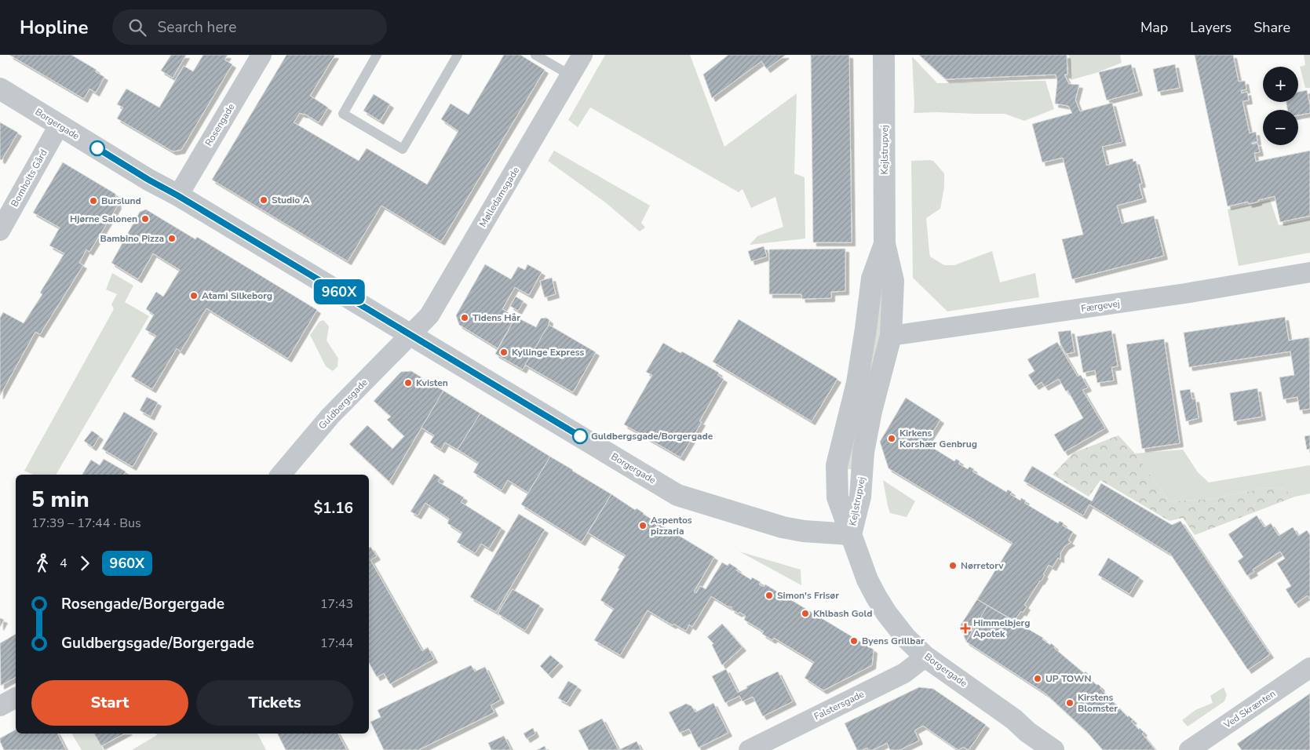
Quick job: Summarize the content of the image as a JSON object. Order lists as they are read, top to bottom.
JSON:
{
  "streets": {
    "street": [
      "Borgergade",
      "Rosengade",
      "Kejlstrupvej",
      "Bomholts Gård",
      "Mølledamsgade",
      "Færgevej",
      "Guldbergsgade",
      "Falstersgade",
      "Ved Skrænten"
    ]
  },
  "crossings": [
    ["Borgergade", "Rosengade"],
    ["Borgergade", "Kejlstrupvej"],
    ["Borgergade", "Bomholts Gård"],
    ["Borgergade", "Mølledamsgade"],
    ["Borgergade", "Guldbergsgade"],
    ["Borgergade", "Falstersgade"],
    ["Kejlstrupvej", "Færgevej"],
    ["Mølledamsgade", "Guldbergsgade"]
  ],
  "places": {
    "other": [
      "Studio A",
      "Burslund",
      "Hjørne Salonen",
      "Bambino Pizza",
      "Atami Silkeborg",
      "Tidens Hår",
      "Kyllinge Express",
      "Kvisten",
      "Guldbergsgade/Borgergade",
      "Kirkens Korshær Genbrug",
      "Aspentos pizzaria",
      "Nørretorv",
      "Simon's Frisør",
      "Khlbash Gold",
      "Byens Grillbar",
      "UP TOWN",
      "Kirstens Blomster"
    ],
    "health": ["Himmelbjerg Apotek"]
  },
  "lines": ["bus line 960X"],
  "page": {
    "header": "Hopline",
    "search": "Search here",
    "nav": ["Map", "Layers", "Share"],
    "on_map": "960X",
    "map_buttons": ["+", "−"],
    "heading": ["5 min", "17:39 – 17:44 · Bus", "$1.16"],
    "legs": ["4", "960X"],
    "list": [
      {
        "name": "Rosengade/Borgergade",
        "value": "17:43"
      },
      {
        "name": "Guldbergsgade/Borgergade",
        "value": "17:44"
      }
    ],
    "buttons": ["Start", "Tickets"]
  }
}
